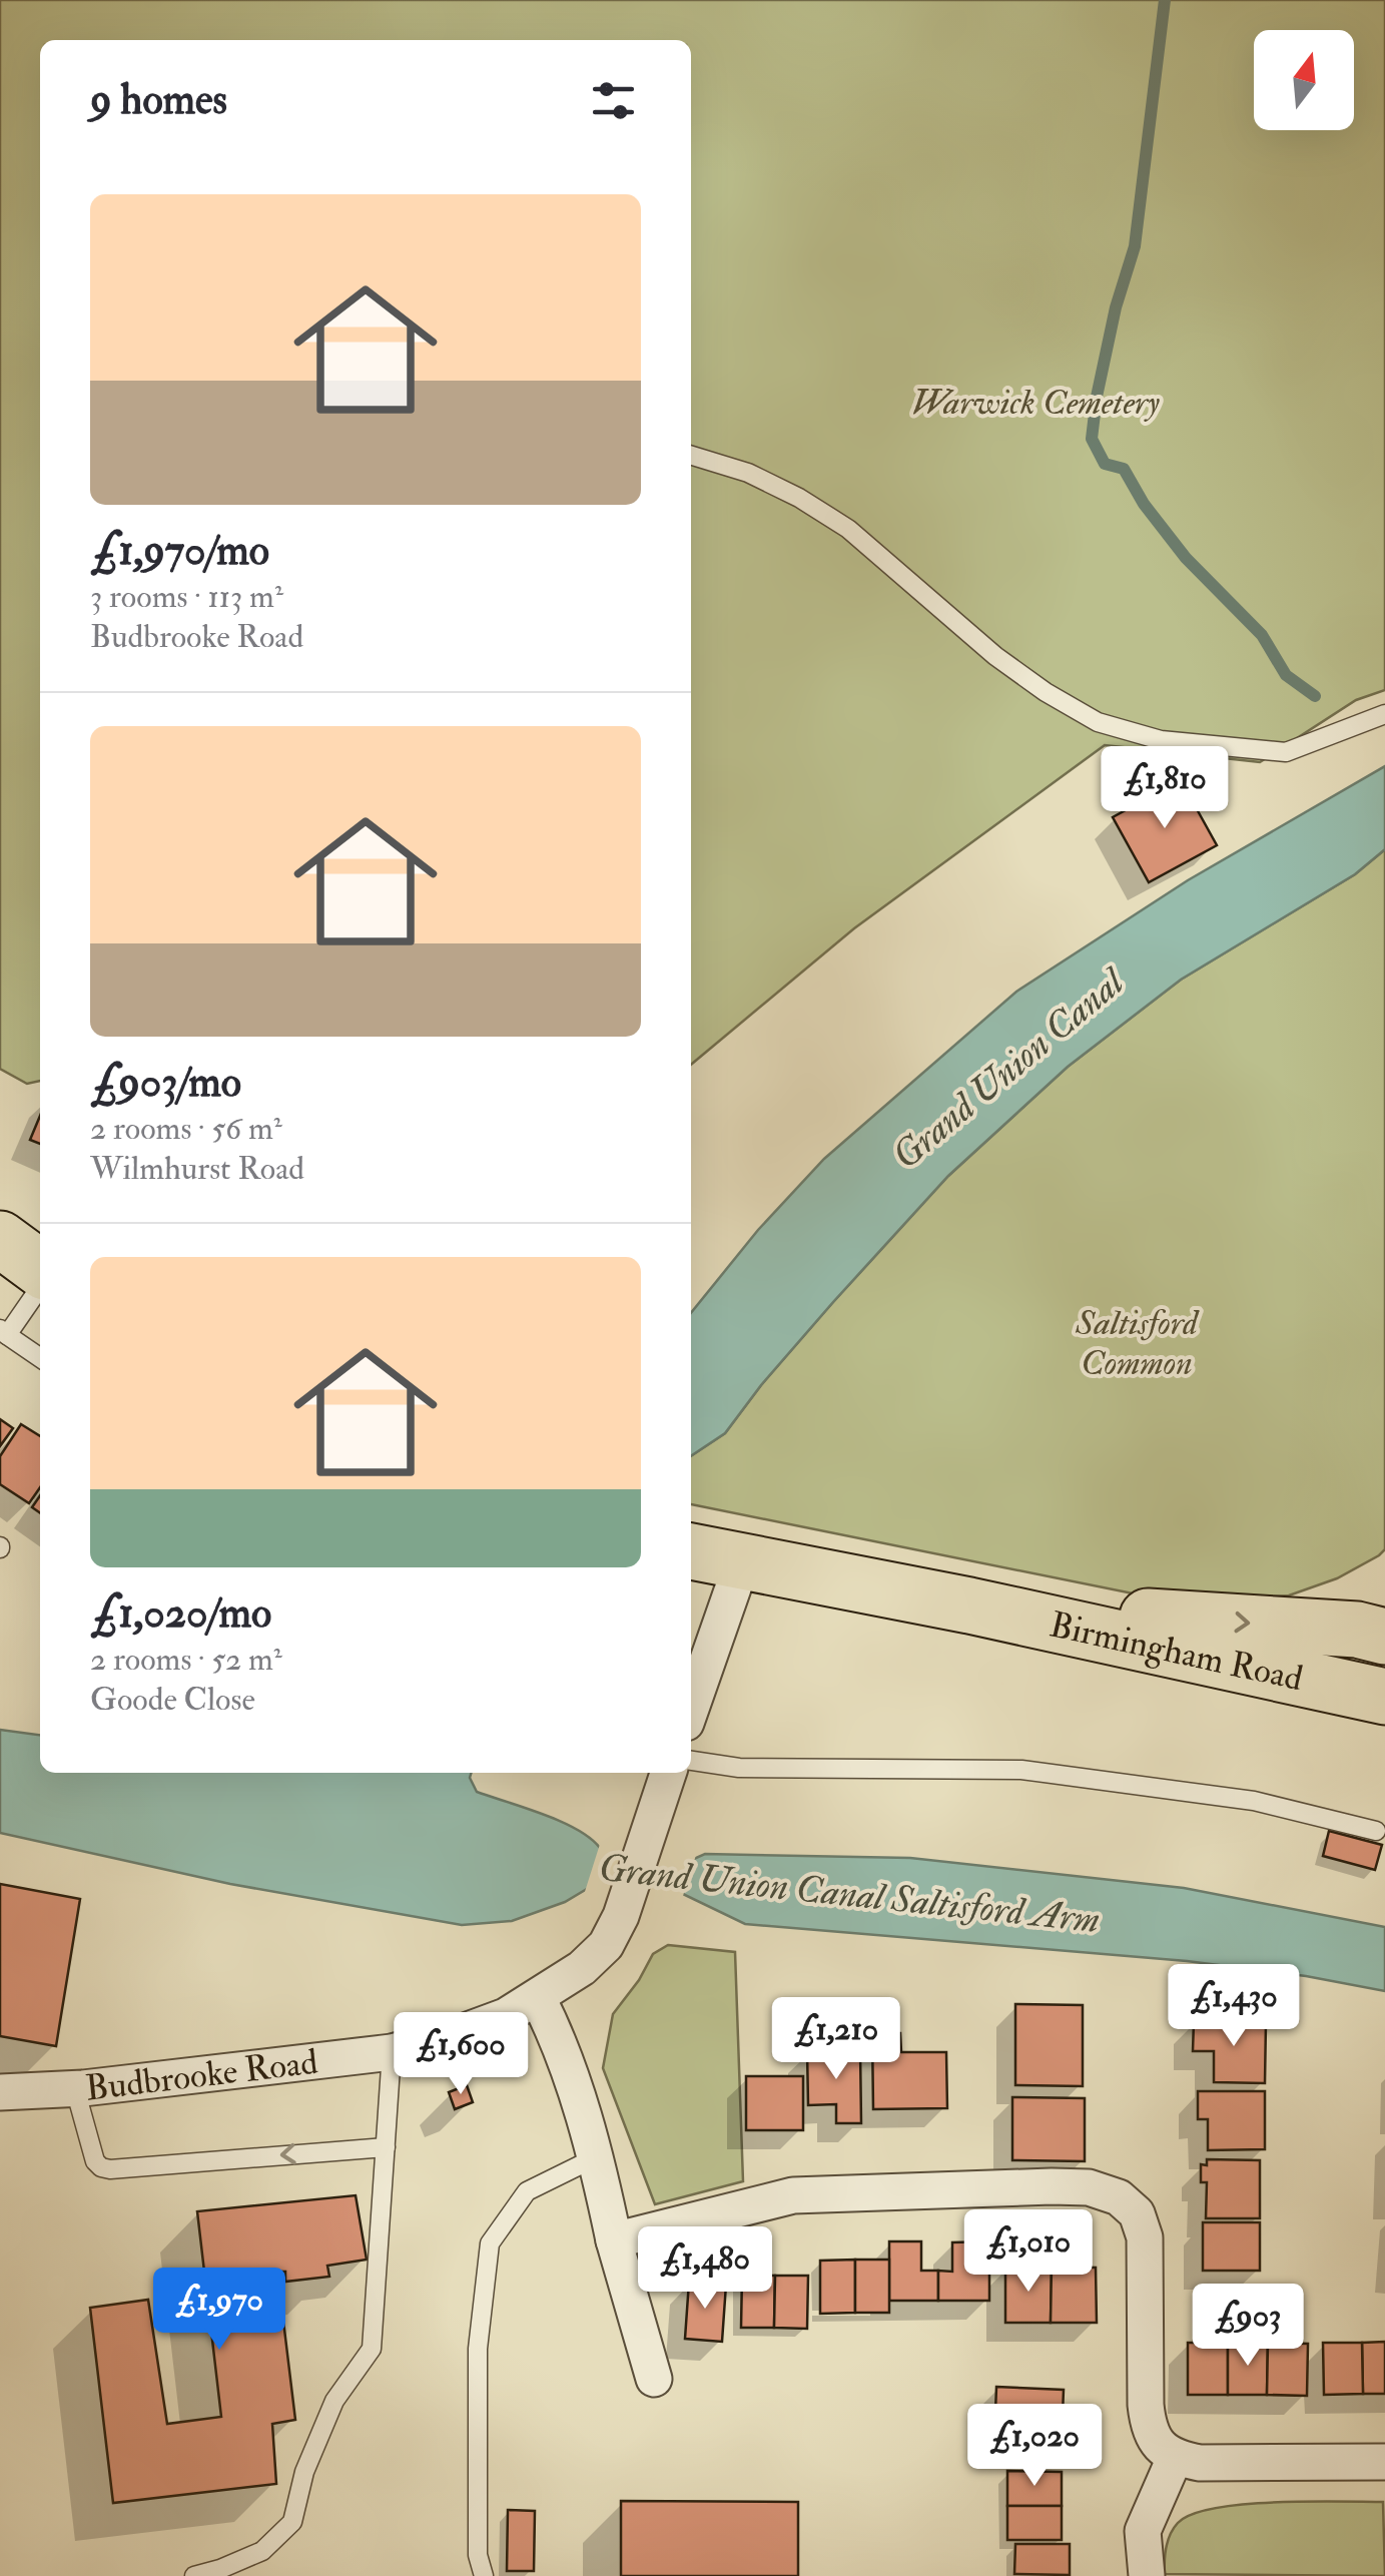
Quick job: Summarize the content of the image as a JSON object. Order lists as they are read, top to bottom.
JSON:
{
  "streets": {
    "main road": ["Birmingham Road"],
    "street": ["Budbrooke Road"]
  },
  "water": ["Grand Union Canal", "Grand Union Canal Saltisford Arm"],
  "parks": ["Warwick Cemetery", "Saltisford Common"],
  "north": "top",
  "page": {
    "heading": "9 homes",
    "list": [
      {
        "name": "£1,970/mo",
        "note": "3 rooms · 113 m² · Budbrooke Road"
      },
      {
        "name": "£903/mo",
        "note": "2 rooms · 56 m² · Wilmhurst Road"
      },
      {
        "name": "£1,020/mo",
        "note": "2 rooms · 52 m² · Goode Close"
      }
    ],
    "price": [
      "£1,810",
      "£1,430",
      "£1,210",
      "£1,600",
      "£1,010",
      "£1,480",
      "£1,970",
      "£903",
      "£1,020"
    ]
  }
}
